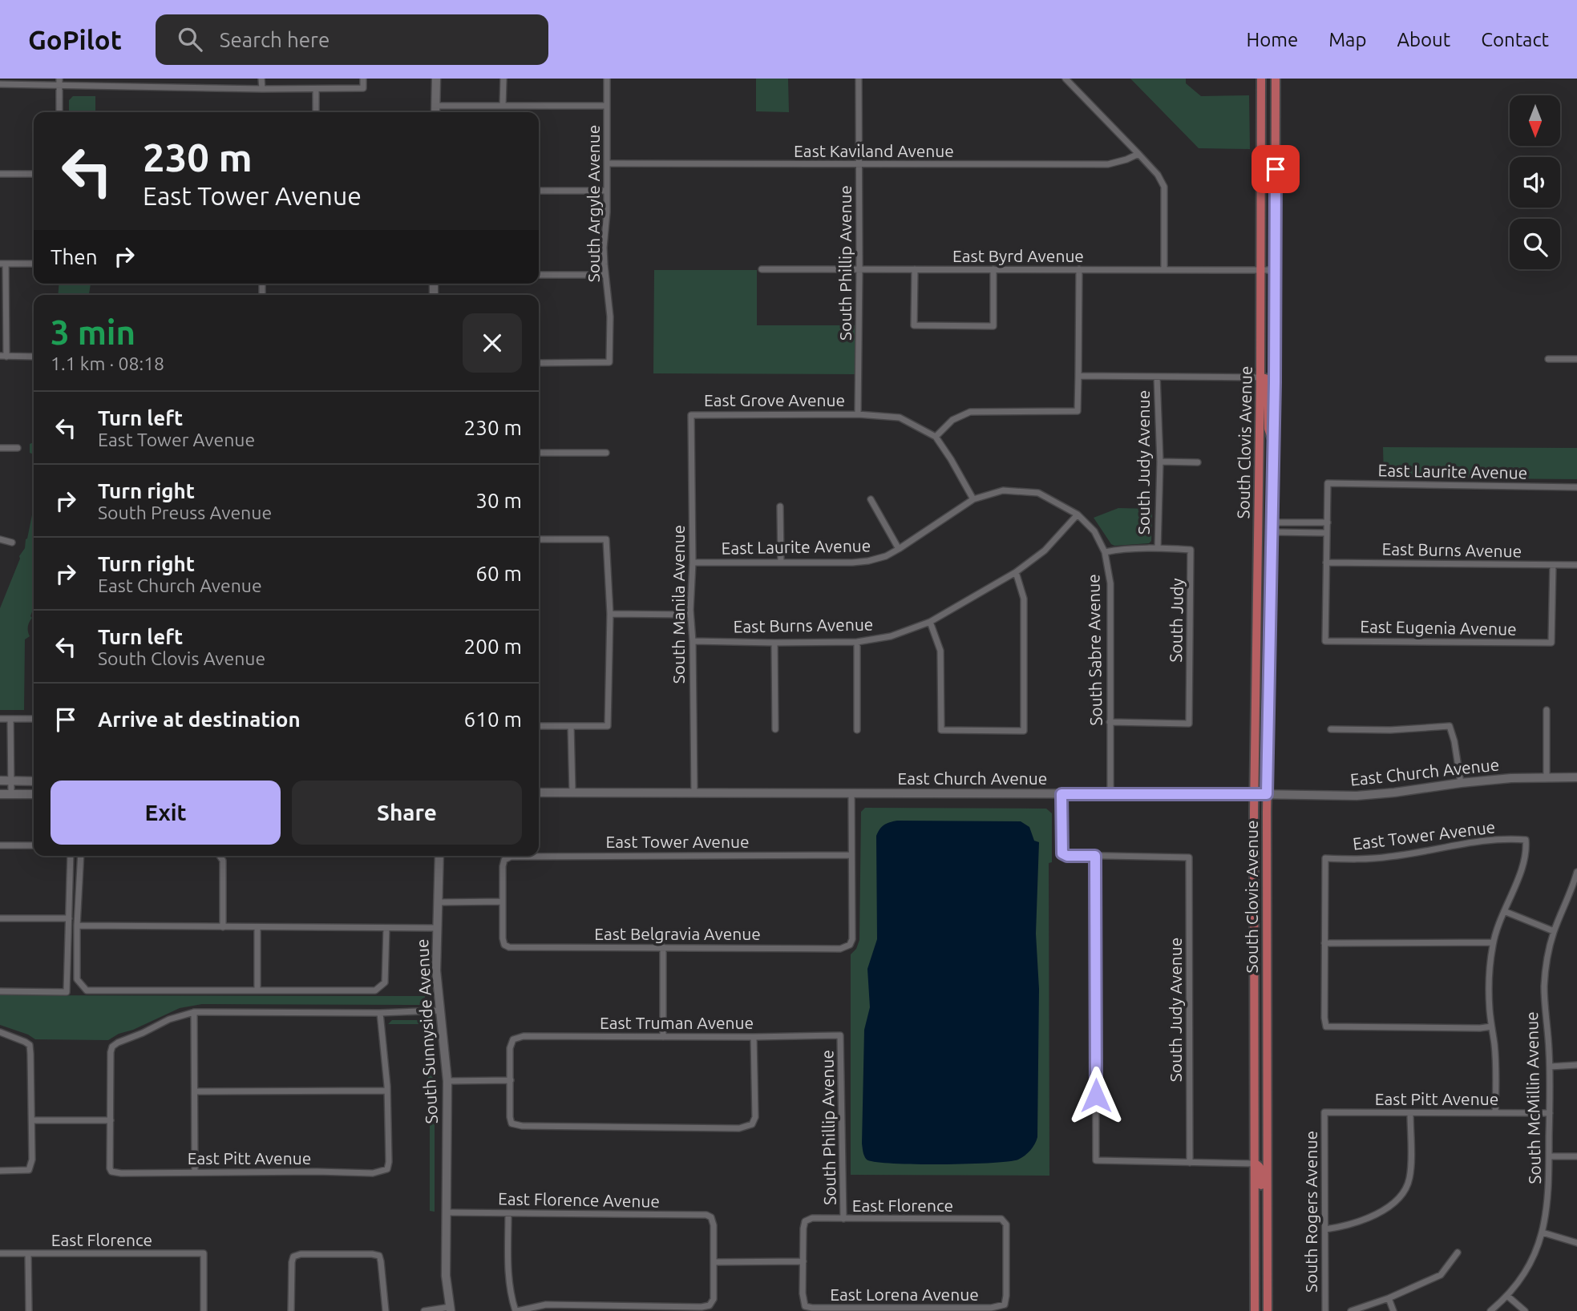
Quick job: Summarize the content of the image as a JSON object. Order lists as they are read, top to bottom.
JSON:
{
  "streets": {
    "main road": ["South Clovis Avenue"],
    "street": [
      "East Kaviland Avenue",
      "South Argyle Avenue",
      "East Byrd Avenue",
      "South Phillip Avenue",
      "East Grove Avenue",
      "South Judy Avenue",
      "East Laurite Avenue",
      "East Burns Avenue",
      "South Manila Avenue",
      "South Judy",
      "East Eugenia Avenue",
      "South Sabre Avenue",
      "East Church Avenue",
      "East Tower Avenue",
      "East Belgravia Avenue",
      "East Truman Avenue",
      "South Sunnyside Avenue",
      "South McMillin Avenue",
      "East Pitt Avenue",
      "East Florence Avenue",
      "East Florence",
      "South Rogers Avenue",
      "East Lorena Avenue"
    ]
  },
  "crossings": [
    ["East Kaviland Avenue", "South Argyle Avenue"],
    ["East Kaviland Avenue", "South Phillip Avenue"],
    ["East Byrd Avenue", "South Phillip Avenue"],
    ["East Byrd Avenue", "South Clovis Avenue"],
    ["South Phillip Avenue", "East Grove Avenue"],
    ["South Phillip Avenue", "East Truman Avenue"],
    ["South Phillip Avenue", "East Florence"],
    ["South Phillip Avenue", "East Lorena Avenue"],
    ["East Grove Avenue", "South Manila Avenue"],
    ["South Clovis Avenue", "East Church Avenue"],
    ["South Judy Avenue", "South Judy"],
    ["South Judy Avenue", "South Sabre Avenue"],
    ["East Laurite Avenue", "East Burns Avenue"],
    ["East Laurite Avenue", "South Manila Avenue"],
    ["East Laurite Avenue", "South Sabre Avenue"],
    ["East Burns Avenue", "South Manila Avenue"],
    ["East Burns Avenue", "East Eugenia Avenue"],
    ["East Burns Avenue", "South Sabre Avenue"],
    ["South Manila Avenue", "East Church Avenue"],
    ["South Judy", "South Sabre Avenue"],
    ["South Sabre Avenue", "East Church Avenue"],
    ["East Tower Avenue", "East Belgravia Avenue"],
    ["South Sunnyside Avenue", "East Florence Avenue"],
    ["South McMillin Avenue", "East Pitt Avenue"],
    ["East Pitt Avenue", "South Rogers Avenue"],
    ["East Florence", "East Lorena Avenue"]
  ],
  "north": "bottom",
  "page": {
    "header": "GoPilot",
    "search": "Search here",
    "nav": [
      "Home",
      "Map",
      "About",
      "Contact"
    ],
    "turn": ["230 m", "East Tower Avenue"],
    "then": "Then",
    "heading": ["3 min", "1.1 km · 08:18"],
    "list": [
      {
        "name": "Turn left",
        "note": "East Tower Avenue",
        "value": "230 m"
      },
      {
        "name": "Turn right",
        "note": "South Preuss Avenue",
        "value": "30 m"
      },
      {
        "name": "Turn right",
        "note": "East Church Avenue",
        "value": "60 m"
      },
      {
        "name": "Turn left",
        "note": "South Clovis Avenue",
        "value": "200 m"
      },
      {
        "name": "Arrive at destination",
        "value": "610 m"
      }
    ],
    "buttons": ["Exit", "Share"]
  }
}
